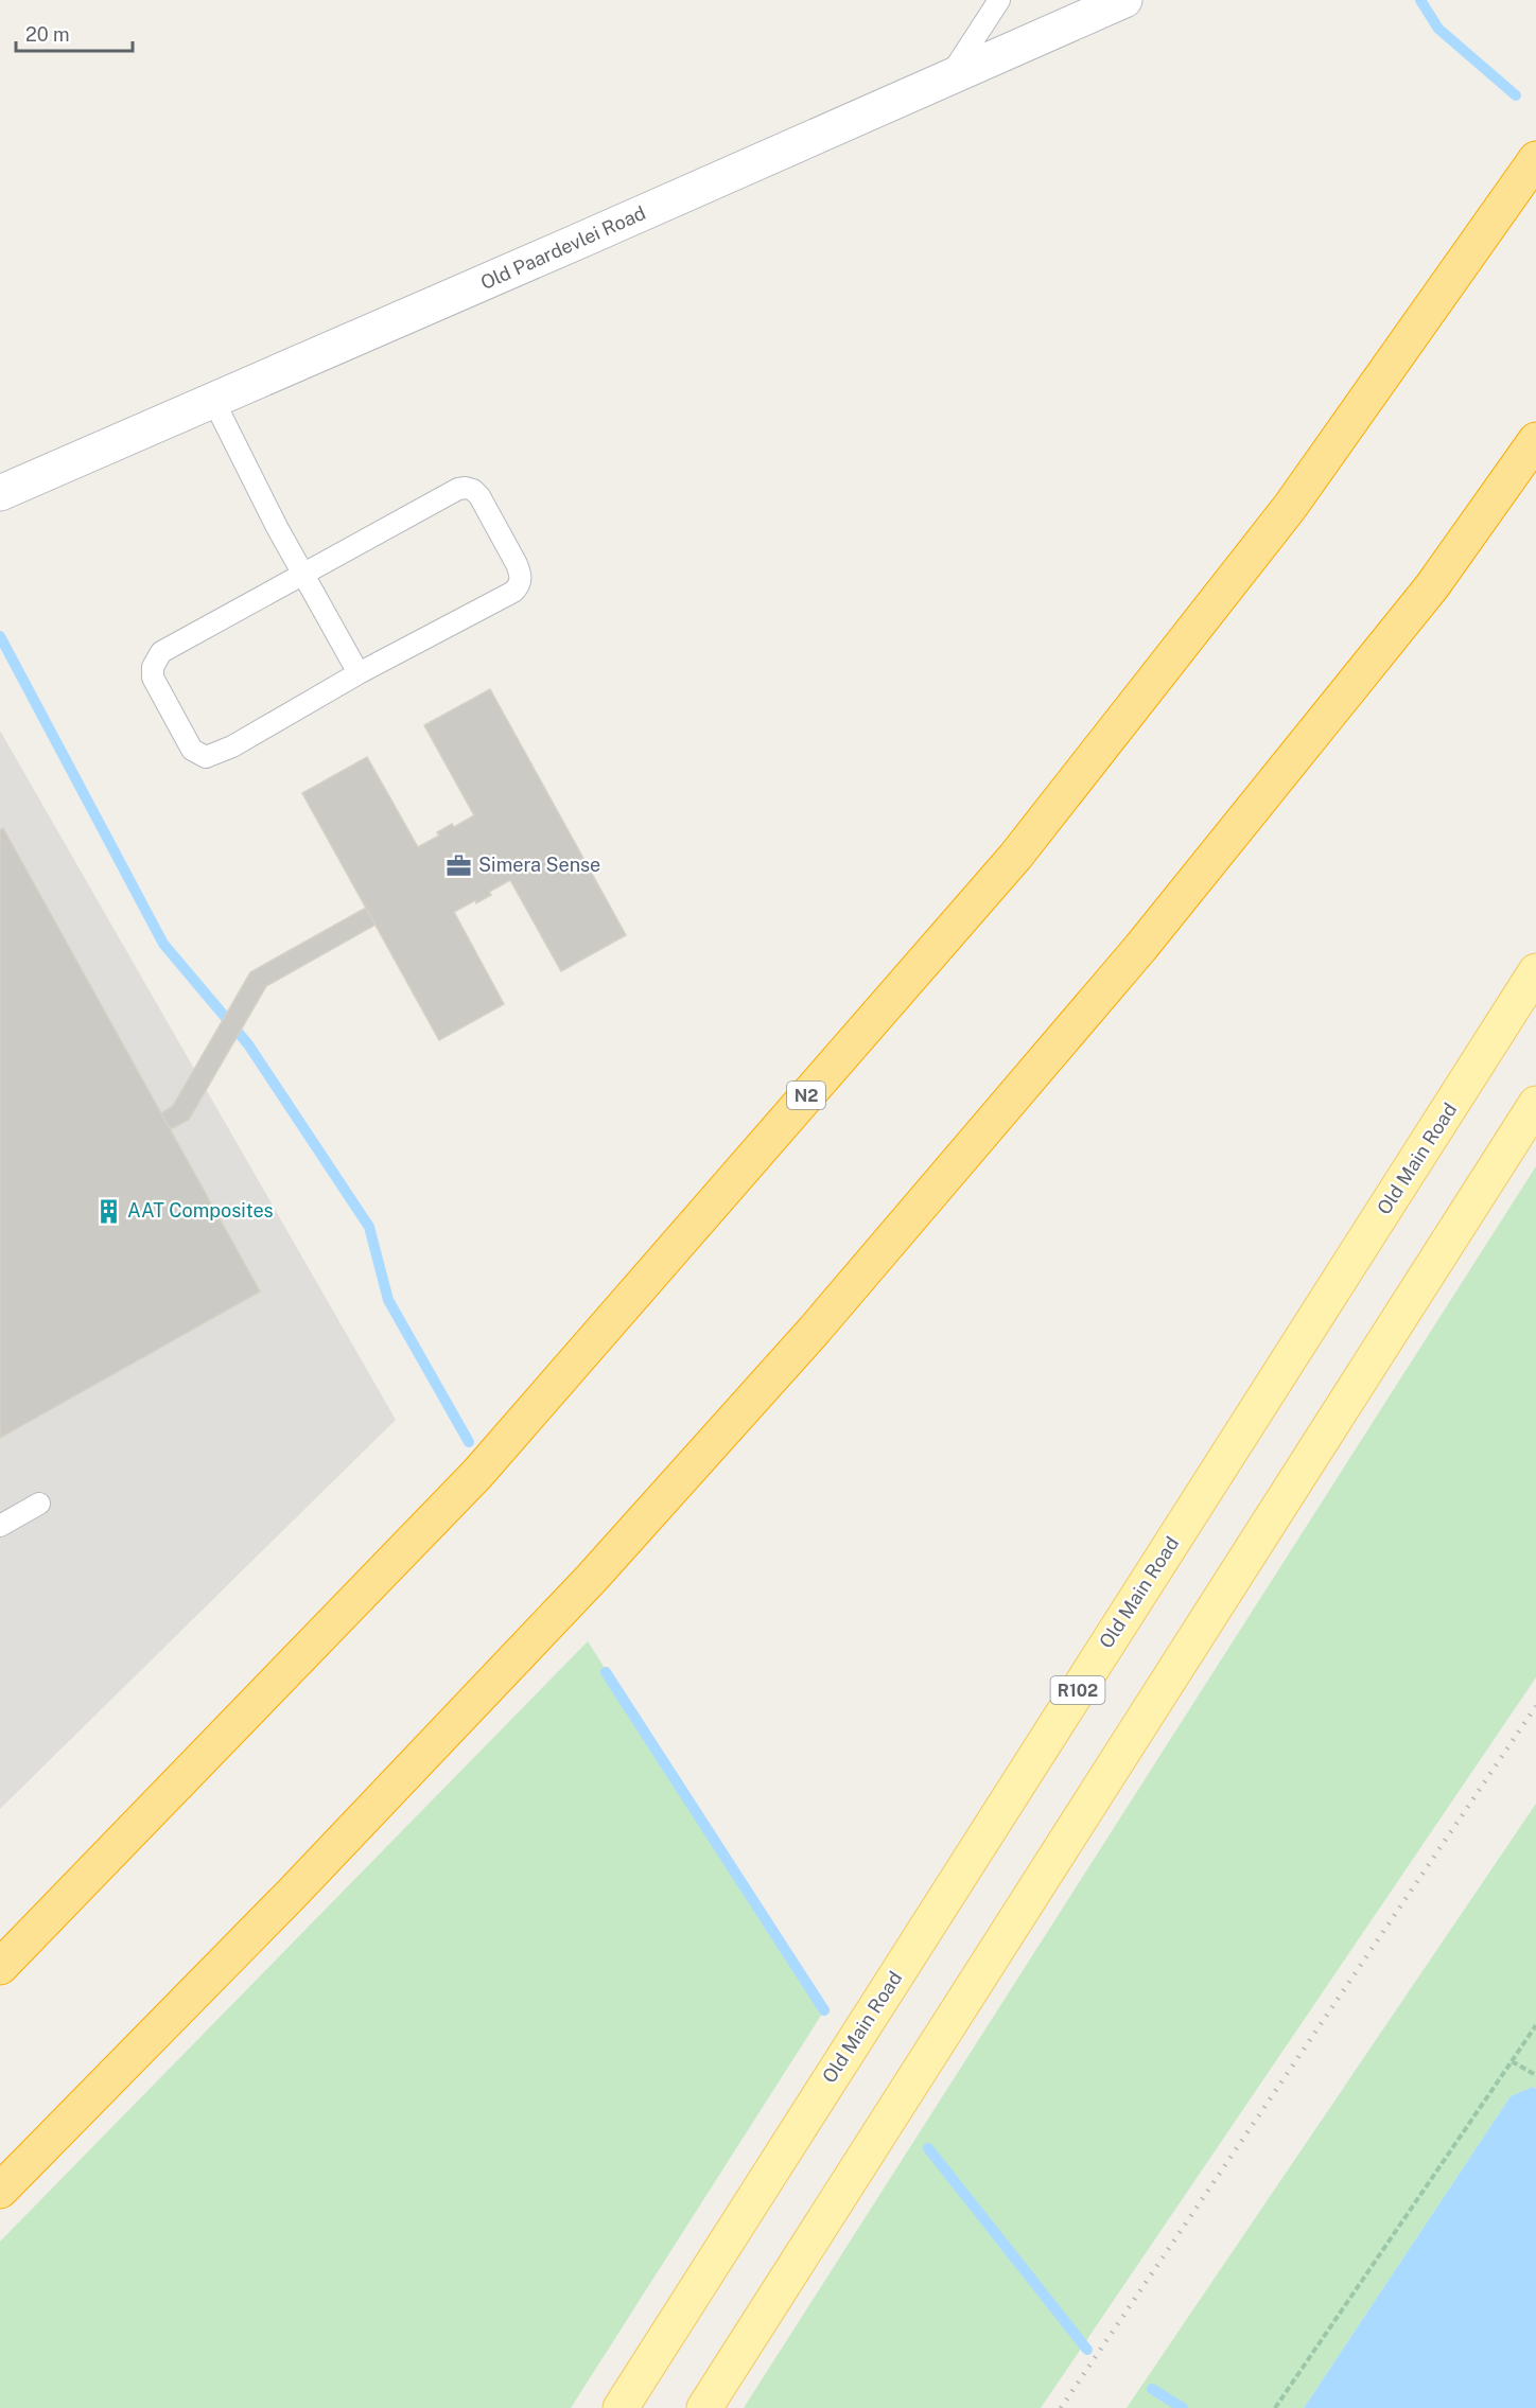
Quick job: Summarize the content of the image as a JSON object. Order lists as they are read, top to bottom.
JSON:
{
  "streets": {
    "highway": ["N2"],
    "main road": ["Old Main Road", "R102"],
    "street": ["Old Paardevlei Road"]
  },
  "places": {
    "office": ["Simera Sense"],
    "building": ["AAT Composites"]
  },
  "scale_bar": "20 m"
}
